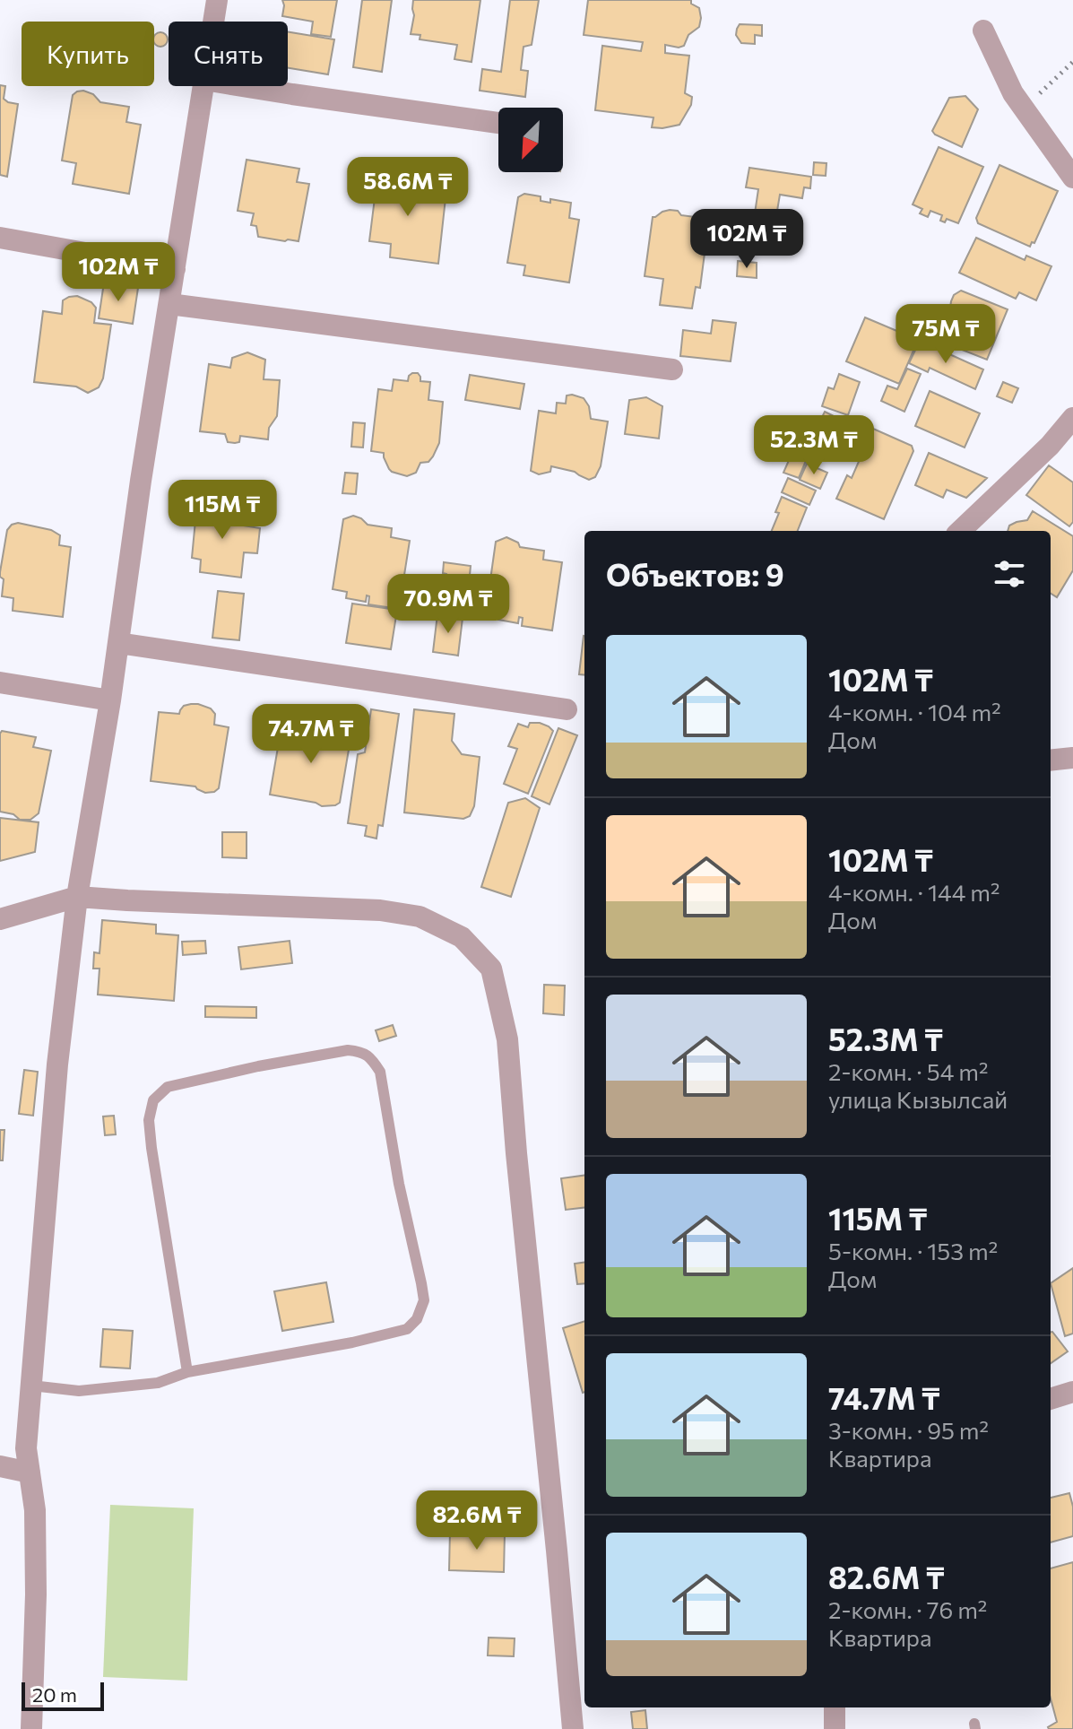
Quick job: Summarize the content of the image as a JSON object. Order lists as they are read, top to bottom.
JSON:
{
  "scale_bar": "20 m",
  "north": "bottom left",
  "page": {
    "chip": ["Купить", "Снять"],
    "price": [
      "58.6M ₸",
      "102M ₸",
      "102M ₸",
      "75M ₸",
      "52.3M ₸",
      "115M ₸",
      "70.9M ₸",
      "74.7M ₸",
      "82.6M ₸"
    ],
    "heading": "Объектов: 9",
    "list": [
      {
        "name": "102M ₸",
        "note": "4-комн. · 104 m² · Дом"
      },
      {
        "name": "102M ₸",
        "note": "4-комн. · 144 m² · Дом"
      },
      {
        "name": "52.3M ₸",
        "note": "2-комн. · 54 m² · улица Кызылсай"
      },
      {
        "name": "115M ₸",
        "note": "5-комн. · 153 m² · Дом"
      },
      {
        "name": "74.7M ₸",
        "note": "3-комн. · 95 m² · Квартира"
      },
      {
        "name": "82.6M ₸",
        "note": "2-комн. · 76 m² · Квартира"
      }
    ],
    "scale": "20 m"
  }
}
